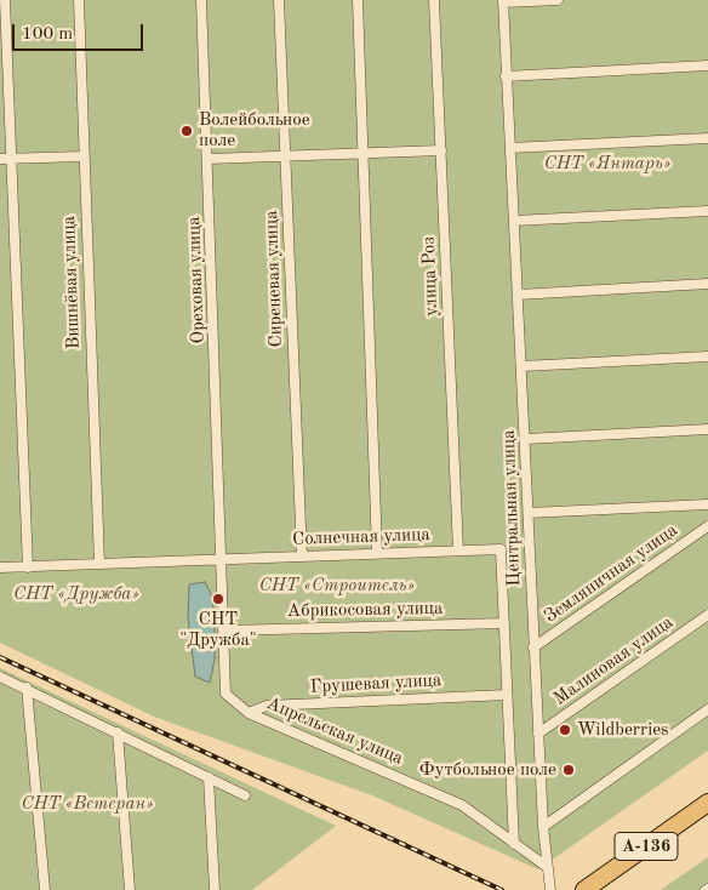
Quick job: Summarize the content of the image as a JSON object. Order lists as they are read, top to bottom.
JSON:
{
  "streets": {
    "highway": ["А-136"],
    "street": [
      "улица Роз",
      "Сиреневая улица",
      "Ореховая улица",
      "Вишнёвая улица",
      "Центральная улица",
      "Солнечная улица",
      "Земляничная улица",
      "Абрикосовая улица",
      "Малиновая улица",
      "Грушевая улица",
      "Апрельская улица"
    ]
  },
  "crossings": [
    ["улица Роз", "Солнечная улица"],
    ["Сиреневая улица", "Солнечная улица"],
    ["Ореховая улица", "Солнечная улица"],
    ["Ореховая улица", "Апрельская улица"],
    ["Вишнёвая улица", "Солнечная улица"],
    ["Центральная улица", "Земляничная улица"],
    ["Центральная улица", "Малиновая улица"],
    ["Центральная улица", "Апрельская улица"],
    ["Солнечная улица", "Абрикосовая улица"],
    ["Солнечная улица", "Апрельская улица"],
    ["Абрикосовая улица", "Апрельская улица"],
    ["Грушевая улица", "Апрельская улица"]
  ],
  "parks": [
    "СНТ «Янтарь»",
    "СНТ «Строитель»",
    "СНТ «Дружба»",
    "СНТ «Ветеран»"
  ],
  "places": [
    "Волейбольное поле",
    "СНТ \"Дружба\"",
    "Wildberries",
    "Футбольное поле"
  ],
  "scale_bar": "100 m"
}
